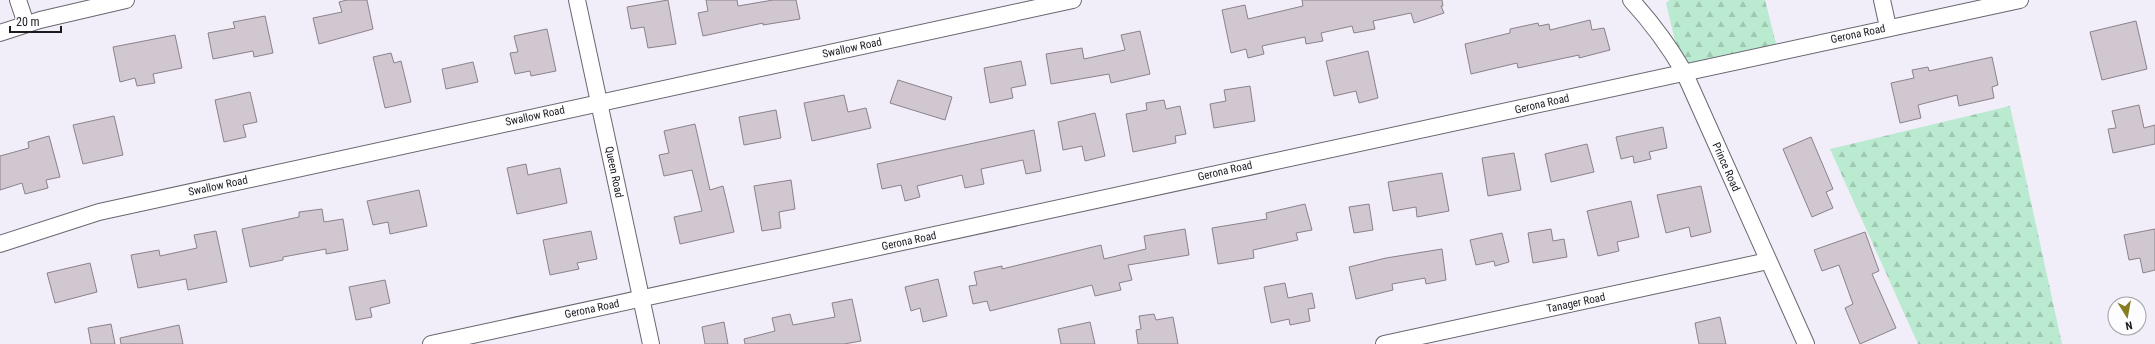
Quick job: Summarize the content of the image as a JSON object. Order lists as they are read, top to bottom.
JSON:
{
  "streets": {
    "street": [
      "Gerona Road",
      "Swallow Road",
      "Prince Road",
      "Queen Road",
      "Tanager Road"
    ]
  },
  "crossings": [
    ["Gerona Road", "Prince Road"],
    ["Gerona Road", "Queen Road"],
    ["Swallow Road", "Queen Road"],
    ["Prince Road", "Tanager Road"]
  ],
  "scale_bar": "20 m",
  "north": "bottom"
}
